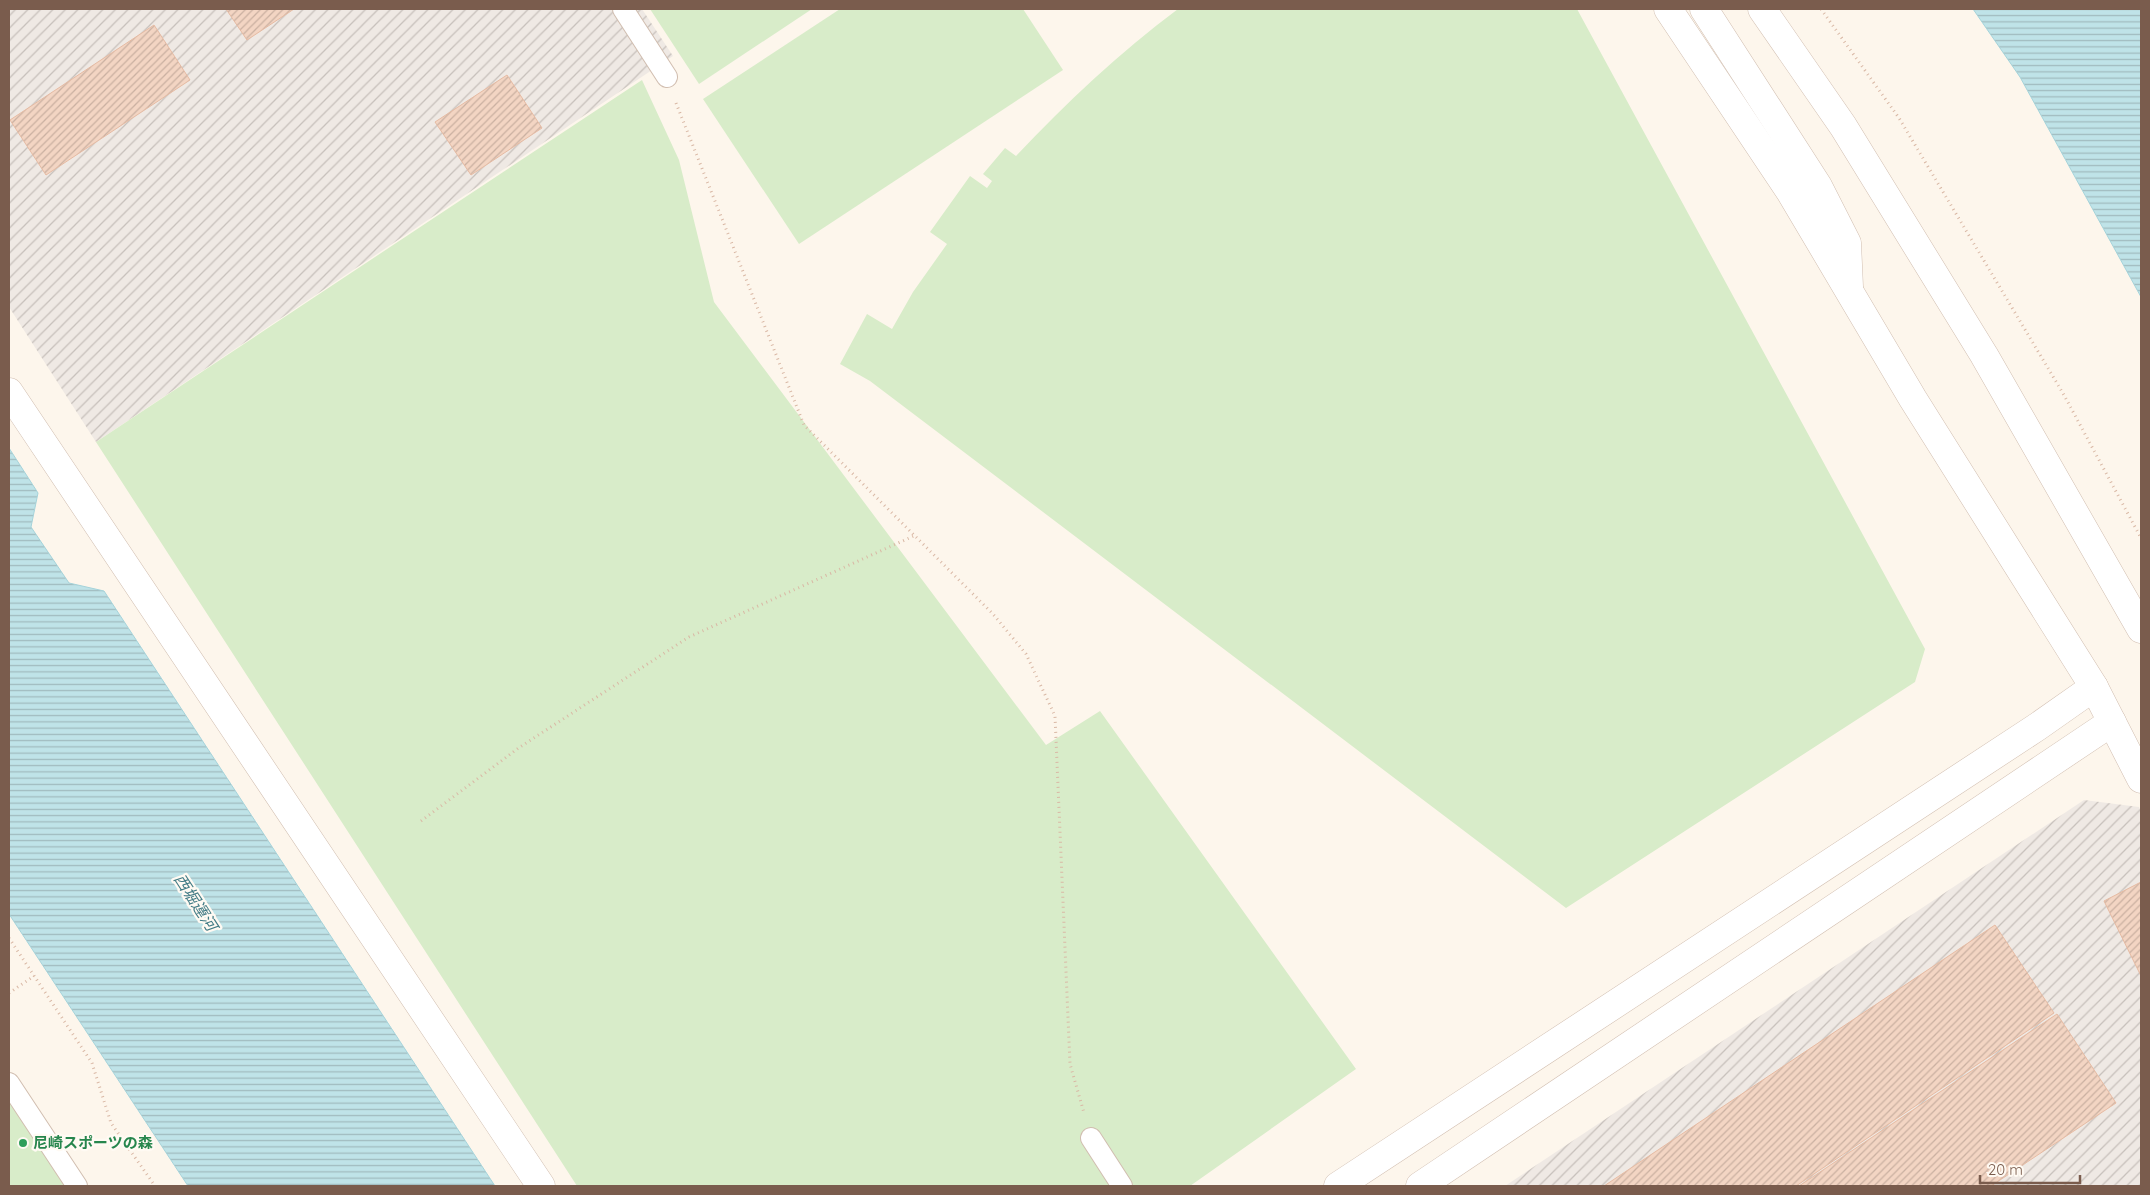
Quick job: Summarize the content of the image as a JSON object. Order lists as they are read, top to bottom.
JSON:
{
  "water": ["西堀運河"],
  "places": ["尼崎スポーツの森"],
  "scale_bar": "20 m"
}
